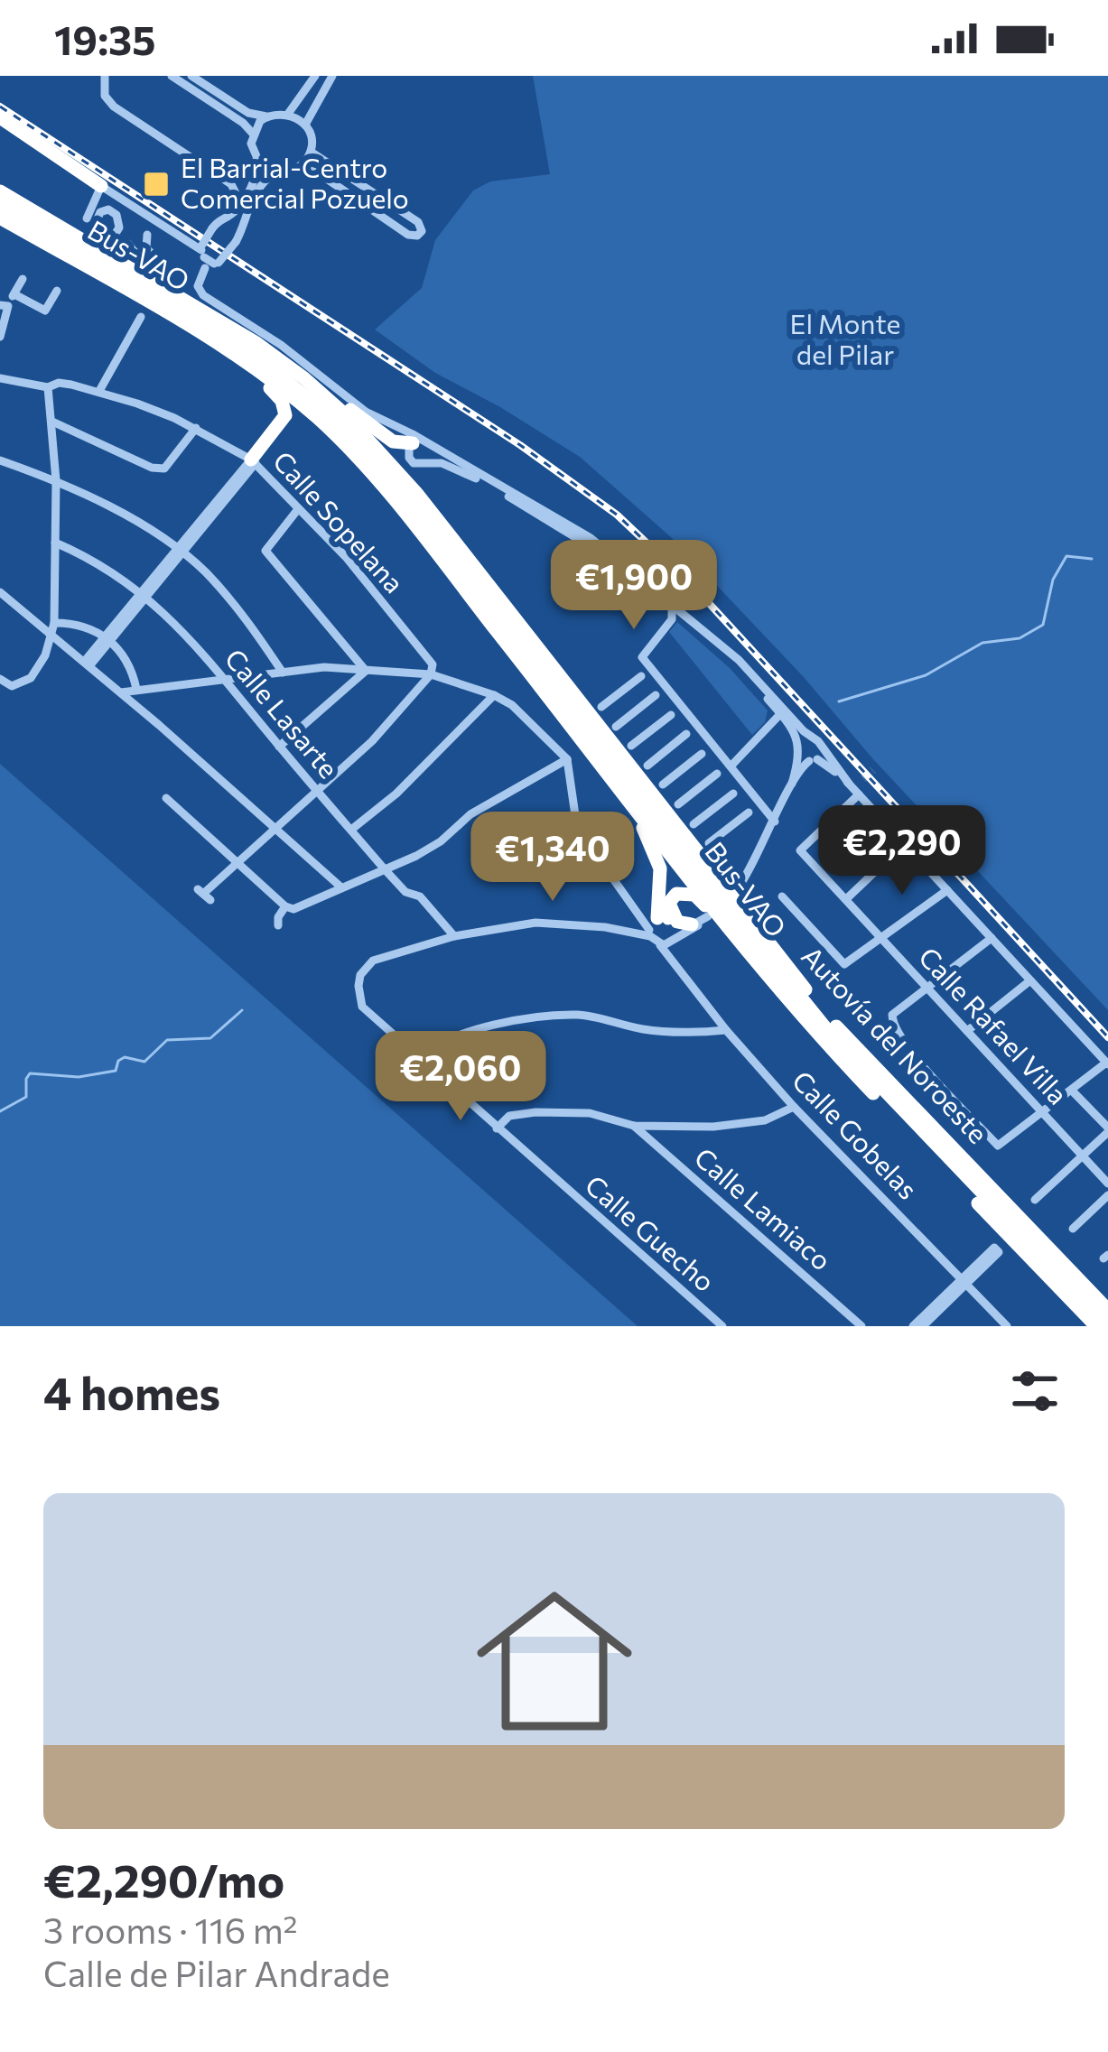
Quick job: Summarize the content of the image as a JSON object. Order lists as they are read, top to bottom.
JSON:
{
  "streets": {
    "highway": ["Bus-VAO", "Autovía del Noroeste"],
    "street": [
      "Calle Sopelana",
      "Calle Lasarte",
      "Calle Rafael Villa",
      "Calle Gobelas",
      "Calle Lamiaco",
      "Calle Guecho"
    ]
  },
  "crossings": [
    ["Calle Lasarte", "Calle Guecho"],
    ["Calle Gobelas", "Calle Guecho"]
  ],
  "parks": ["El Monte del Pilar"],
  "places": {
    "transit": ["El Barrial-Centro Comercial Pozuelo"]
  },
  "page": {
    "status": "19:35",
    "price": [
      "€1,900",
      "€2,290",
      "€1,340",
      "€2,060"
    ],
    "heading": "4 homes",
    "list": [
      {
        "name": "€2,290/mo",
        "note": "3 rooms · 116 m² · Calle de Pilar Andrade"
      }
    ]
  }
}
